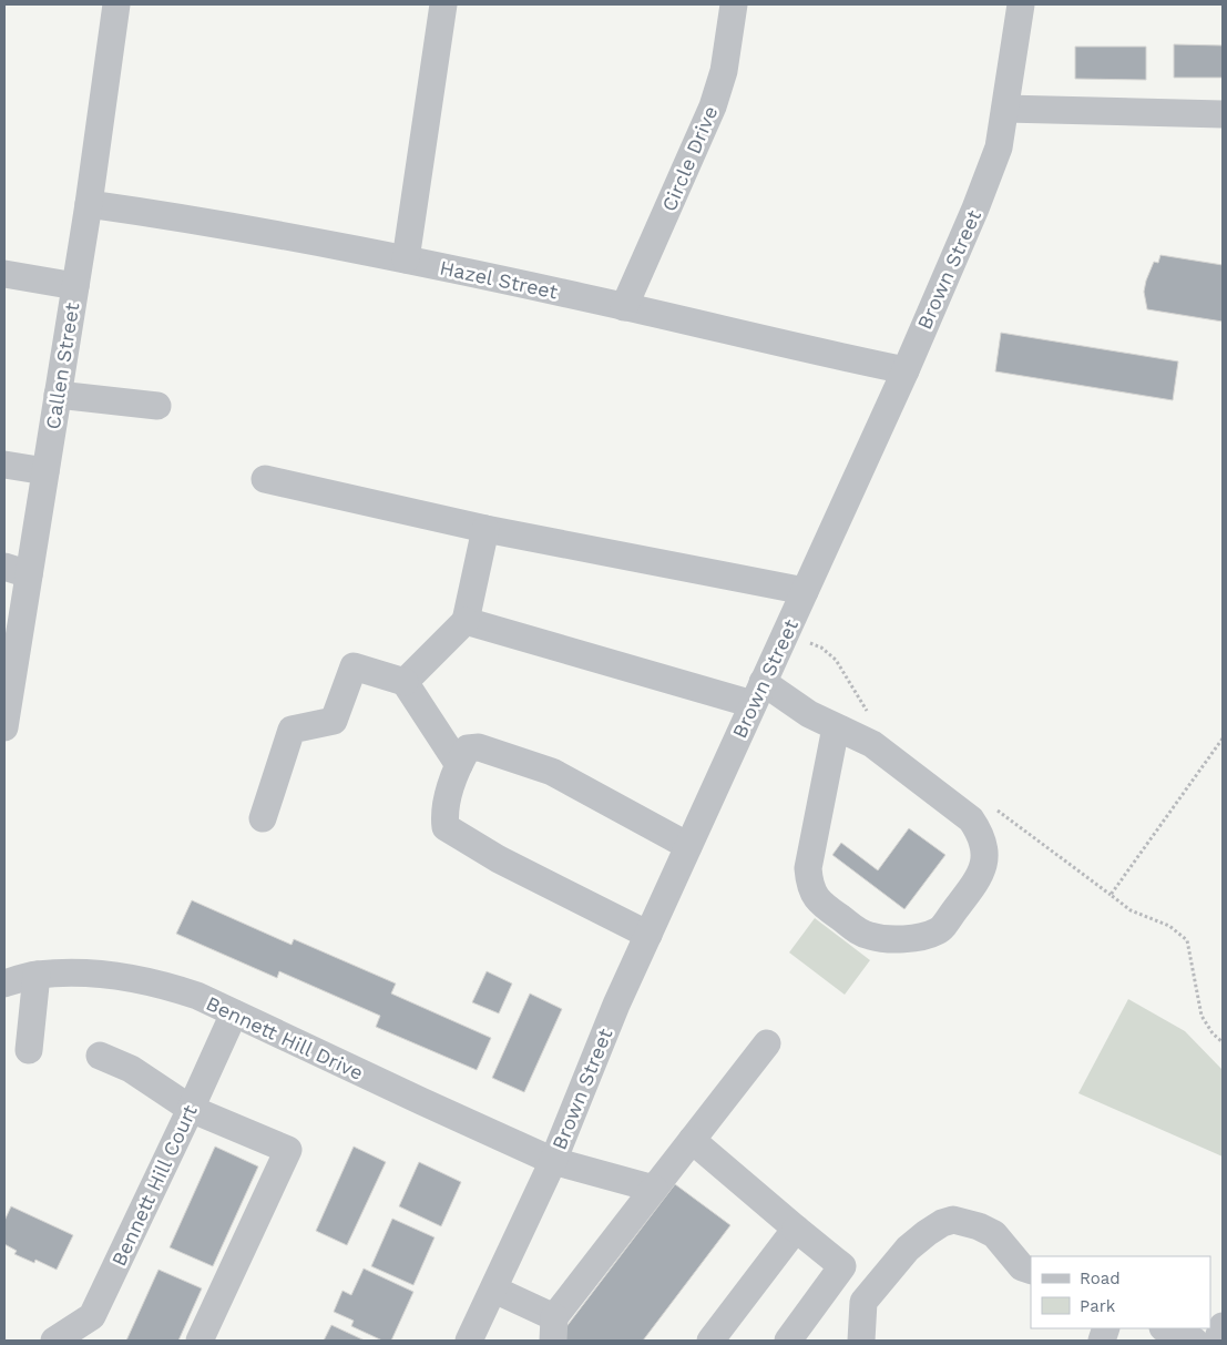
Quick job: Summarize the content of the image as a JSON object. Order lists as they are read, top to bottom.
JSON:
{
  "streets": {
    "street": [
      "Circle Drive",
      "Brown Street",
      "Hazel Street",
      "Callen Street",
      "Bennett Hill Drive",
      "Bennett Hill Court"
    ]
  },
  "crossings": [
    ["Circle Drive", "Hazel Street"],
    ["Brown Street", "Hazel Street"],
    ["Brown Street", "Bennett Hill Drive"],
    ["Hazel Street", "Callen Street"],
    ["Bennett Hill Drive", "Bennett Hill Court"]
  ],
  "legend": ["Road", "Park"]
}
